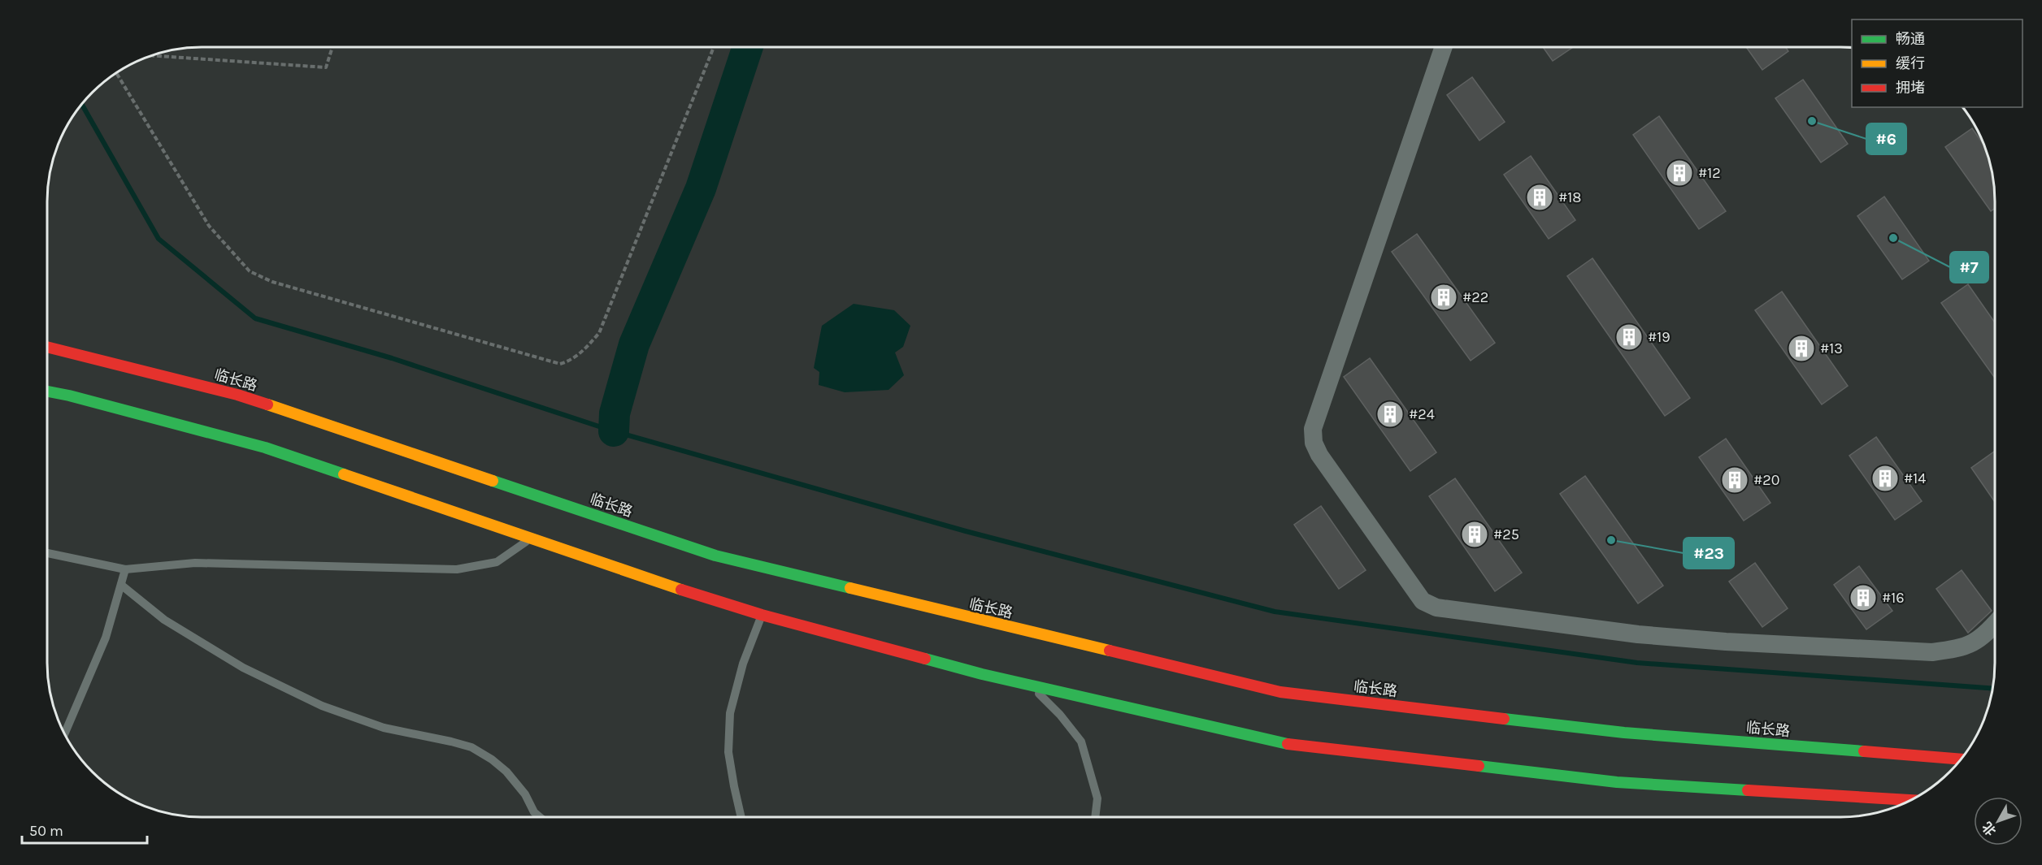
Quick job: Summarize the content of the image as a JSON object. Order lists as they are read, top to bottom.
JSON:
{
  "streets": {
    "main road": ["临长路"]
  },
  "places": {
    "other": ["#6", "#7", "#23"],
    "building": [
      "#12",
      "#18",
      "#22",
      "#19",
      "#13",
      "#24",
      "#14",
      "#20",
      "#25",
      "#16"
    ]
  },
  "legend": ["畅通", "缓行", "拥堵"],
  "scale_bar": "50 m",
  "north": "bottom left"
}
